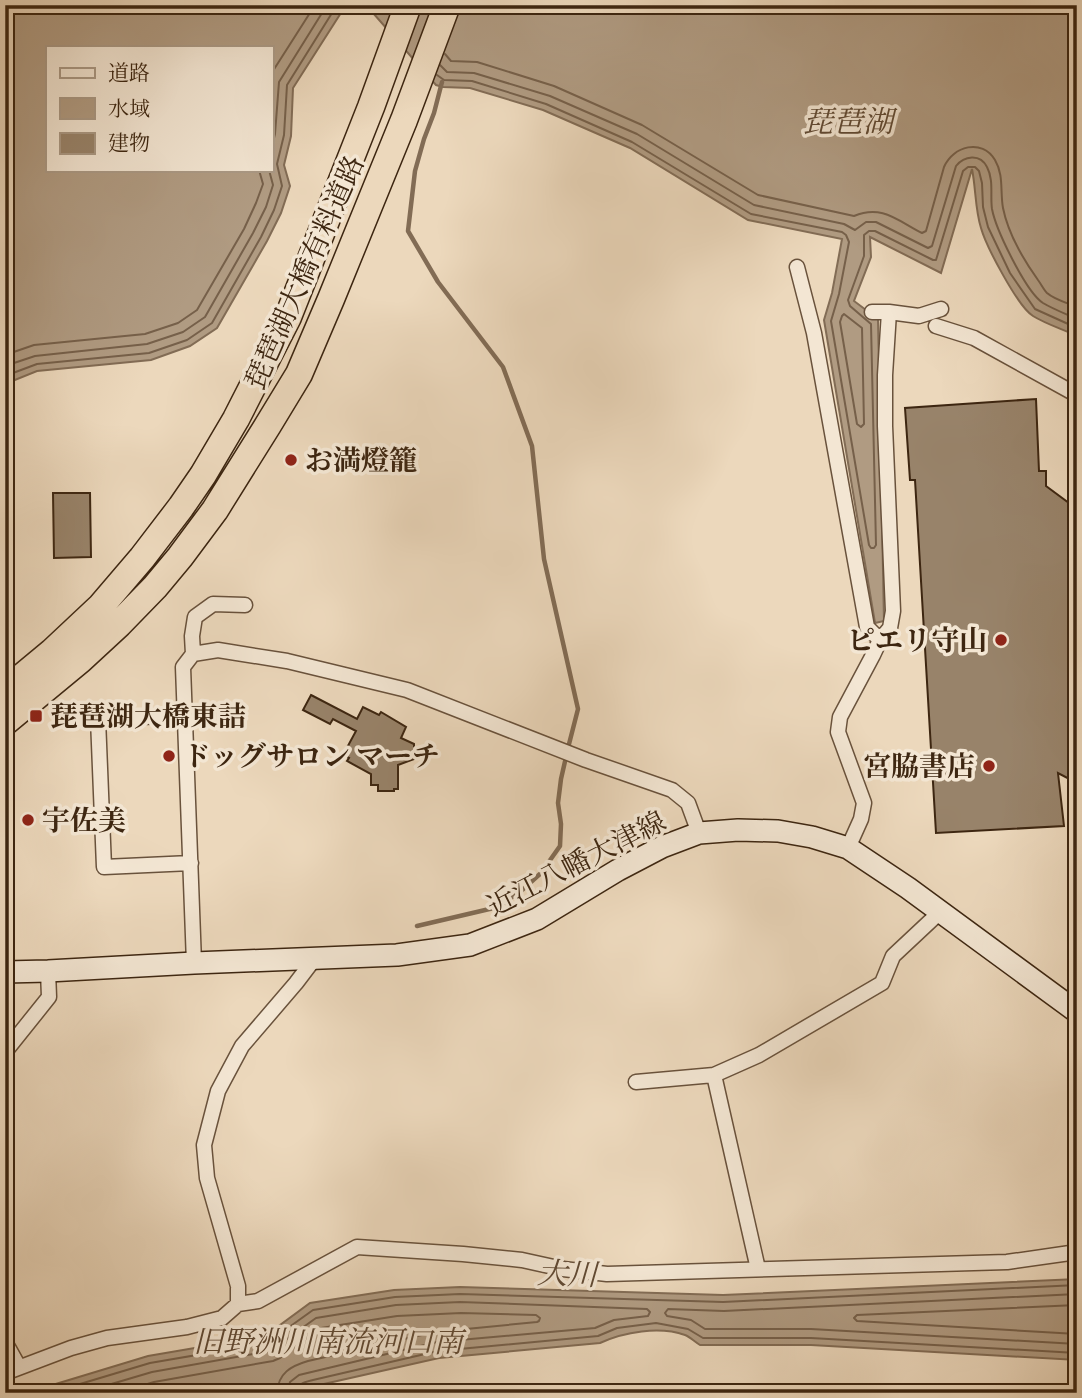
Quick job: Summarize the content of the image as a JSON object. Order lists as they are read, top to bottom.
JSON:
{
  "streets": {
    "highway": ["琵琶湖大橋有料道路"],
    "main road": ["近江八幡大津線"]
  },
  "water": ["琵琶湖", "大川", "旧野洲川南流河口南"],
  "places": {
    "other": [
      "お満燈籠",
      "ピエリ守山",
      "ドッグサロン マーチ",
      "宮脇書店",
      "宇佐美"
    ],
    "transit": ["琵琶湖大橋東詰"]
  },
  "legend": ["道路", "水域", "建物"]
}
